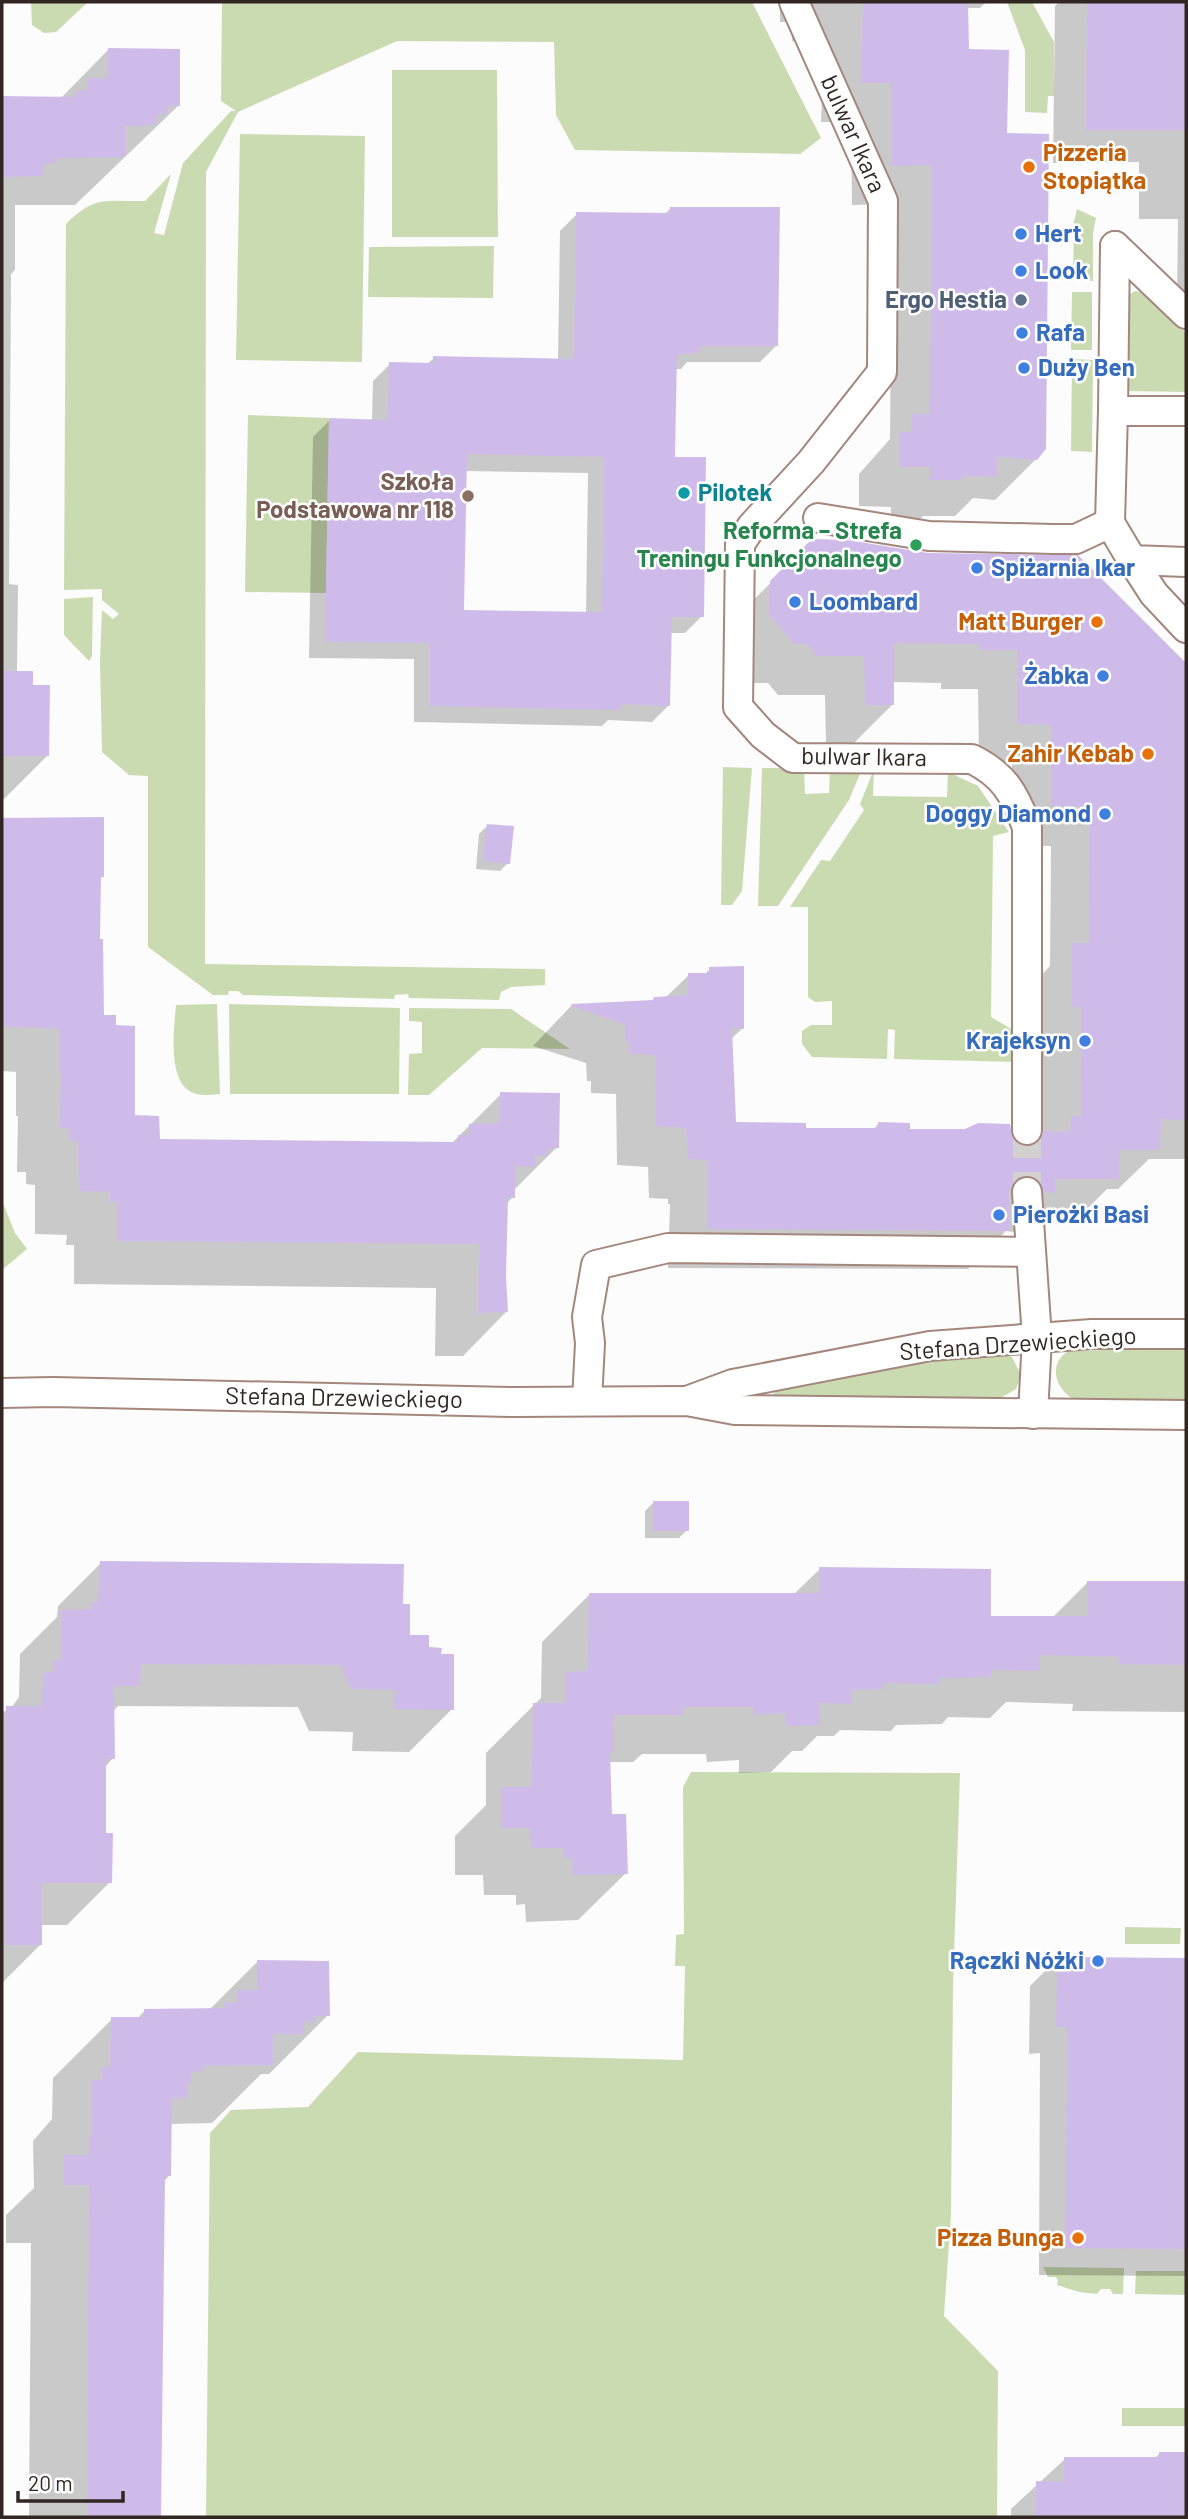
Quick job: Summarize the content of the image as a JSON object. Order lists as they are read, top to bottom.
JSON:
{
  "streets": {
    "street": ["bulwar Ikara", "Stefana Drzewieckiego"]
  },
  "places": [
    "Pizzeria Stopiątka",
    "Hert",
    "Look",
    "Ergo Hestia",
    "Rafa",
    "Duży Ben",
    "Pilotek",
    "Szkoła Podstawowa nr 118",
    "Reforma – Strefa Treningu Funkcjonalnego",
    "Spiżarnia Ikar",
    "Loombard",
    "Matt Burger",
    "Żabka",
    "Zahir Kebab",
    "Doggy Diamond",
    "Krajeksyn",
    "Pierożki Basi",
    "Rączki Nóżki",
    "Pizza Bunga"
  ],
  "scale_bar": "20 m"
}
